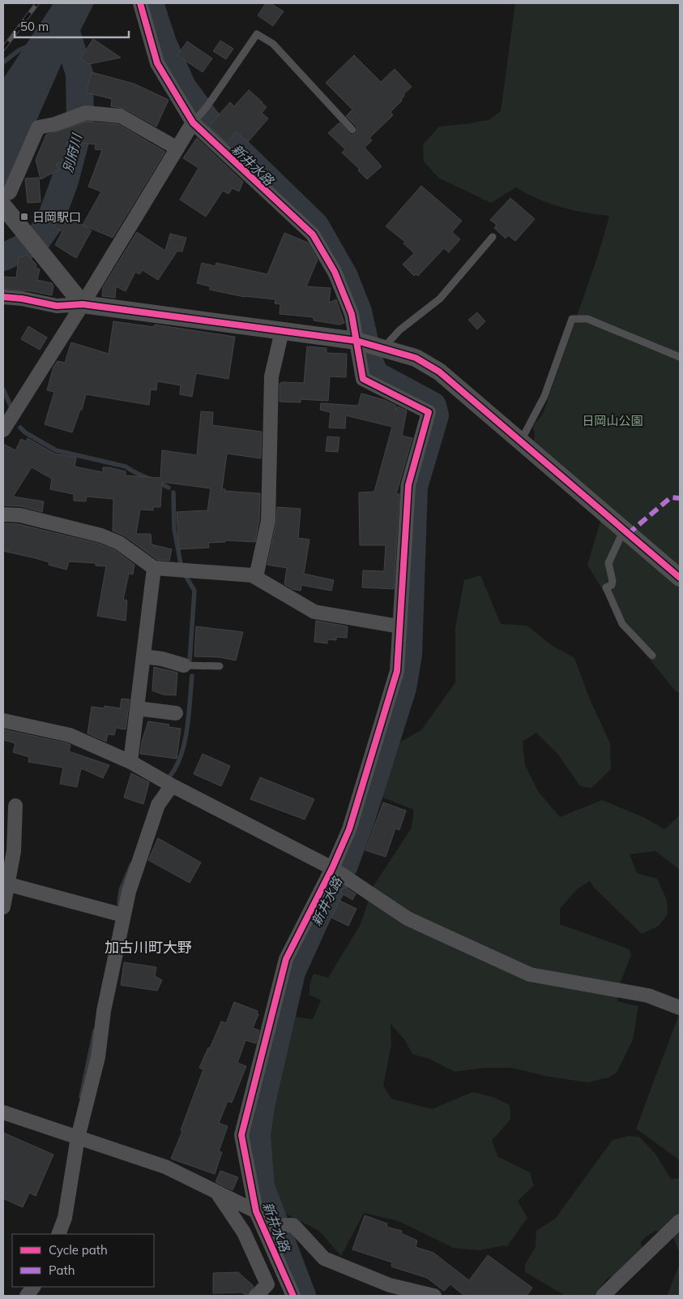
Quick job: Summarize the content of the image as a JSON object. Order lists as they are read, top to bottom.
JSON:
{
  "districts": ["加古川町大野"],
  "water": ["別府川", "新井水路"],
  "parks": ["日岡山公園"],
  "places": {
    "transit": ["日岡駅口"]
  },
  "legend": ["Cycle path", "Path"],
  "scale_bar": "50 m"
}
